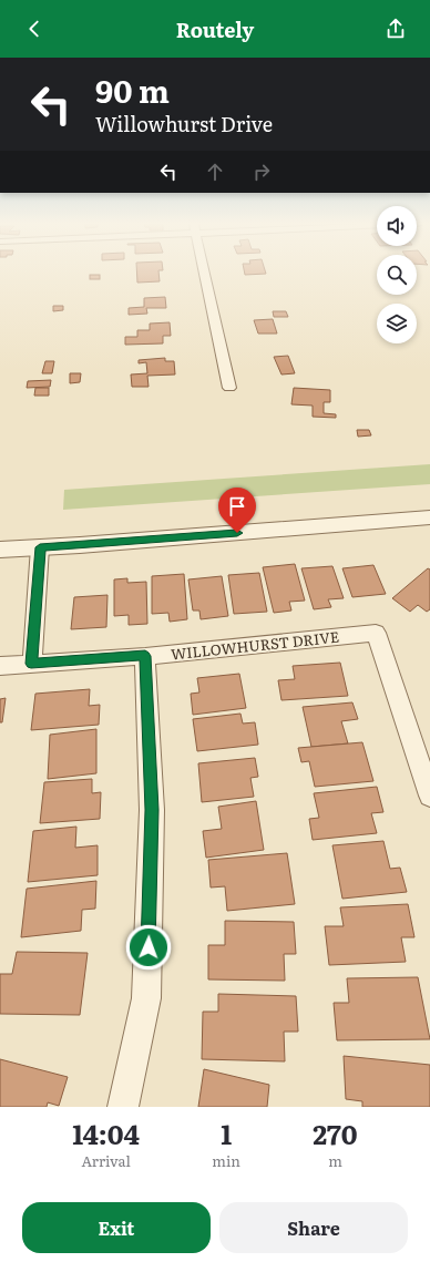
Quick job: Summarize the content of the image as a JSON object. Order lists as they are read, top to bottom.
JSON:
{
  "streets": {
    "street": ["WILLOWHURST DRIVE"]
  },
  "page": {
    "header": "Routely",
    "turn": ["90 m", "Willowhurst Drive"],
    "eta": [
      "14:04",
      "Arrival",
      "1",
      "min",
      "270",
      "m"
    ],
    "buttons": ["Exit", "Share"]
  }
}
